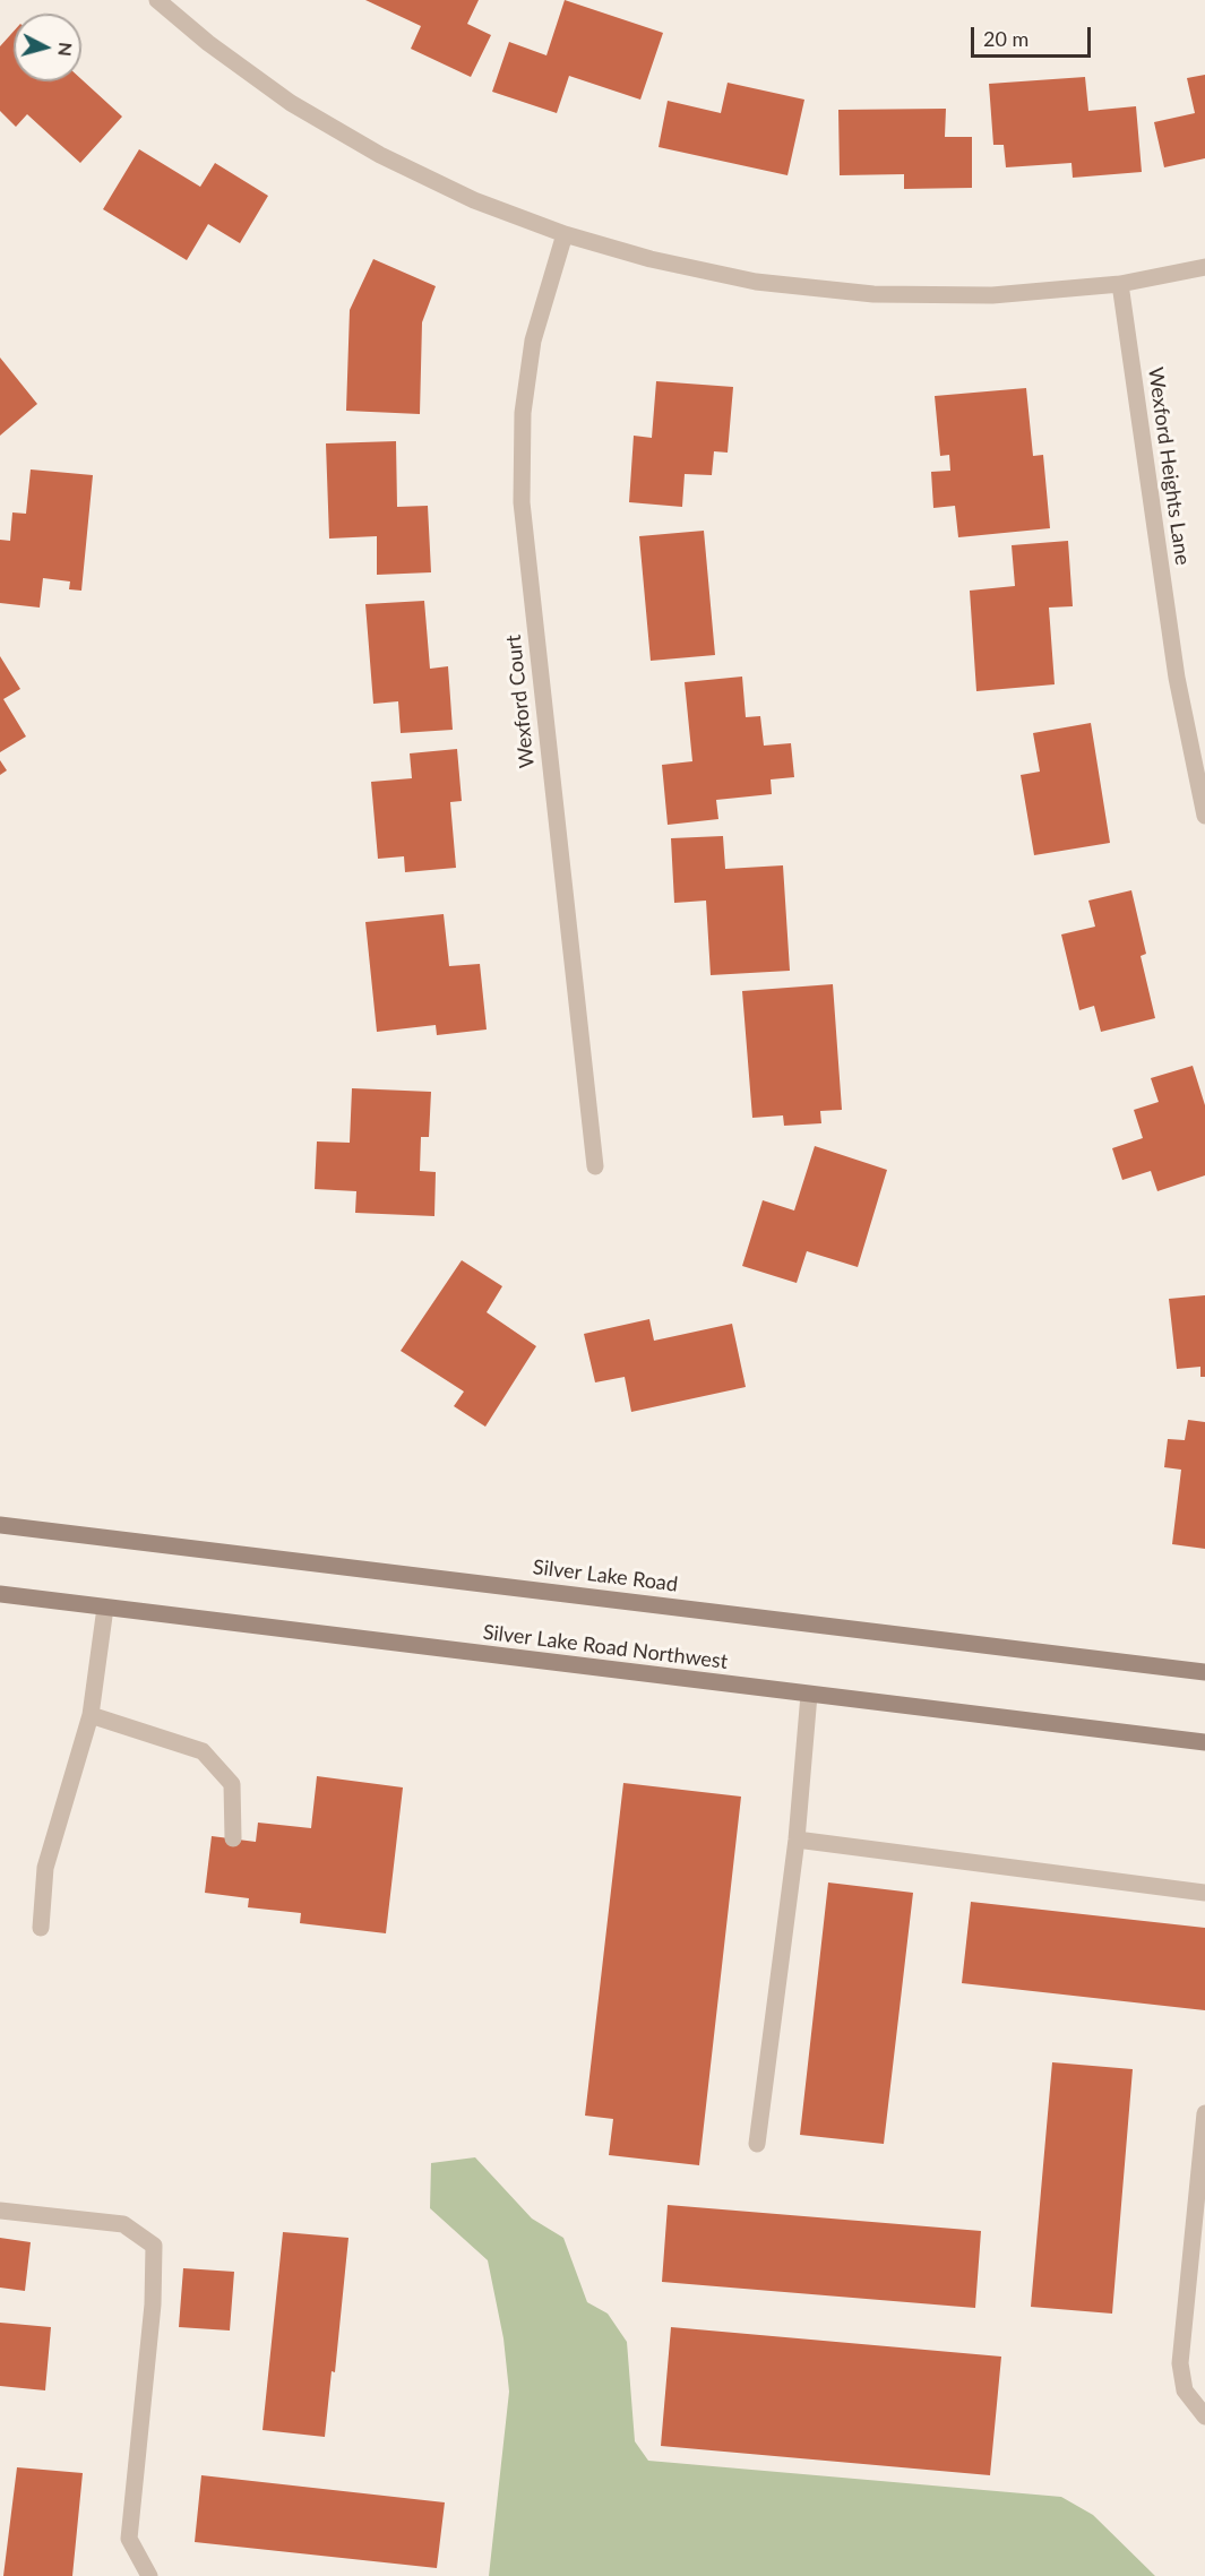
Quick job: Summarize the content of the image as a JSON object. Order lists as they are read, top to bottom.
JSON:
{
  "streets": {
    "main road": ["Silver Lake Road", "Silver Lake Road Northwest"],
    "street": ["Wexford Heights Lane", "Wexford Court"]
  },
  "scale_bar": "20 m",
  "north": "right"
}
